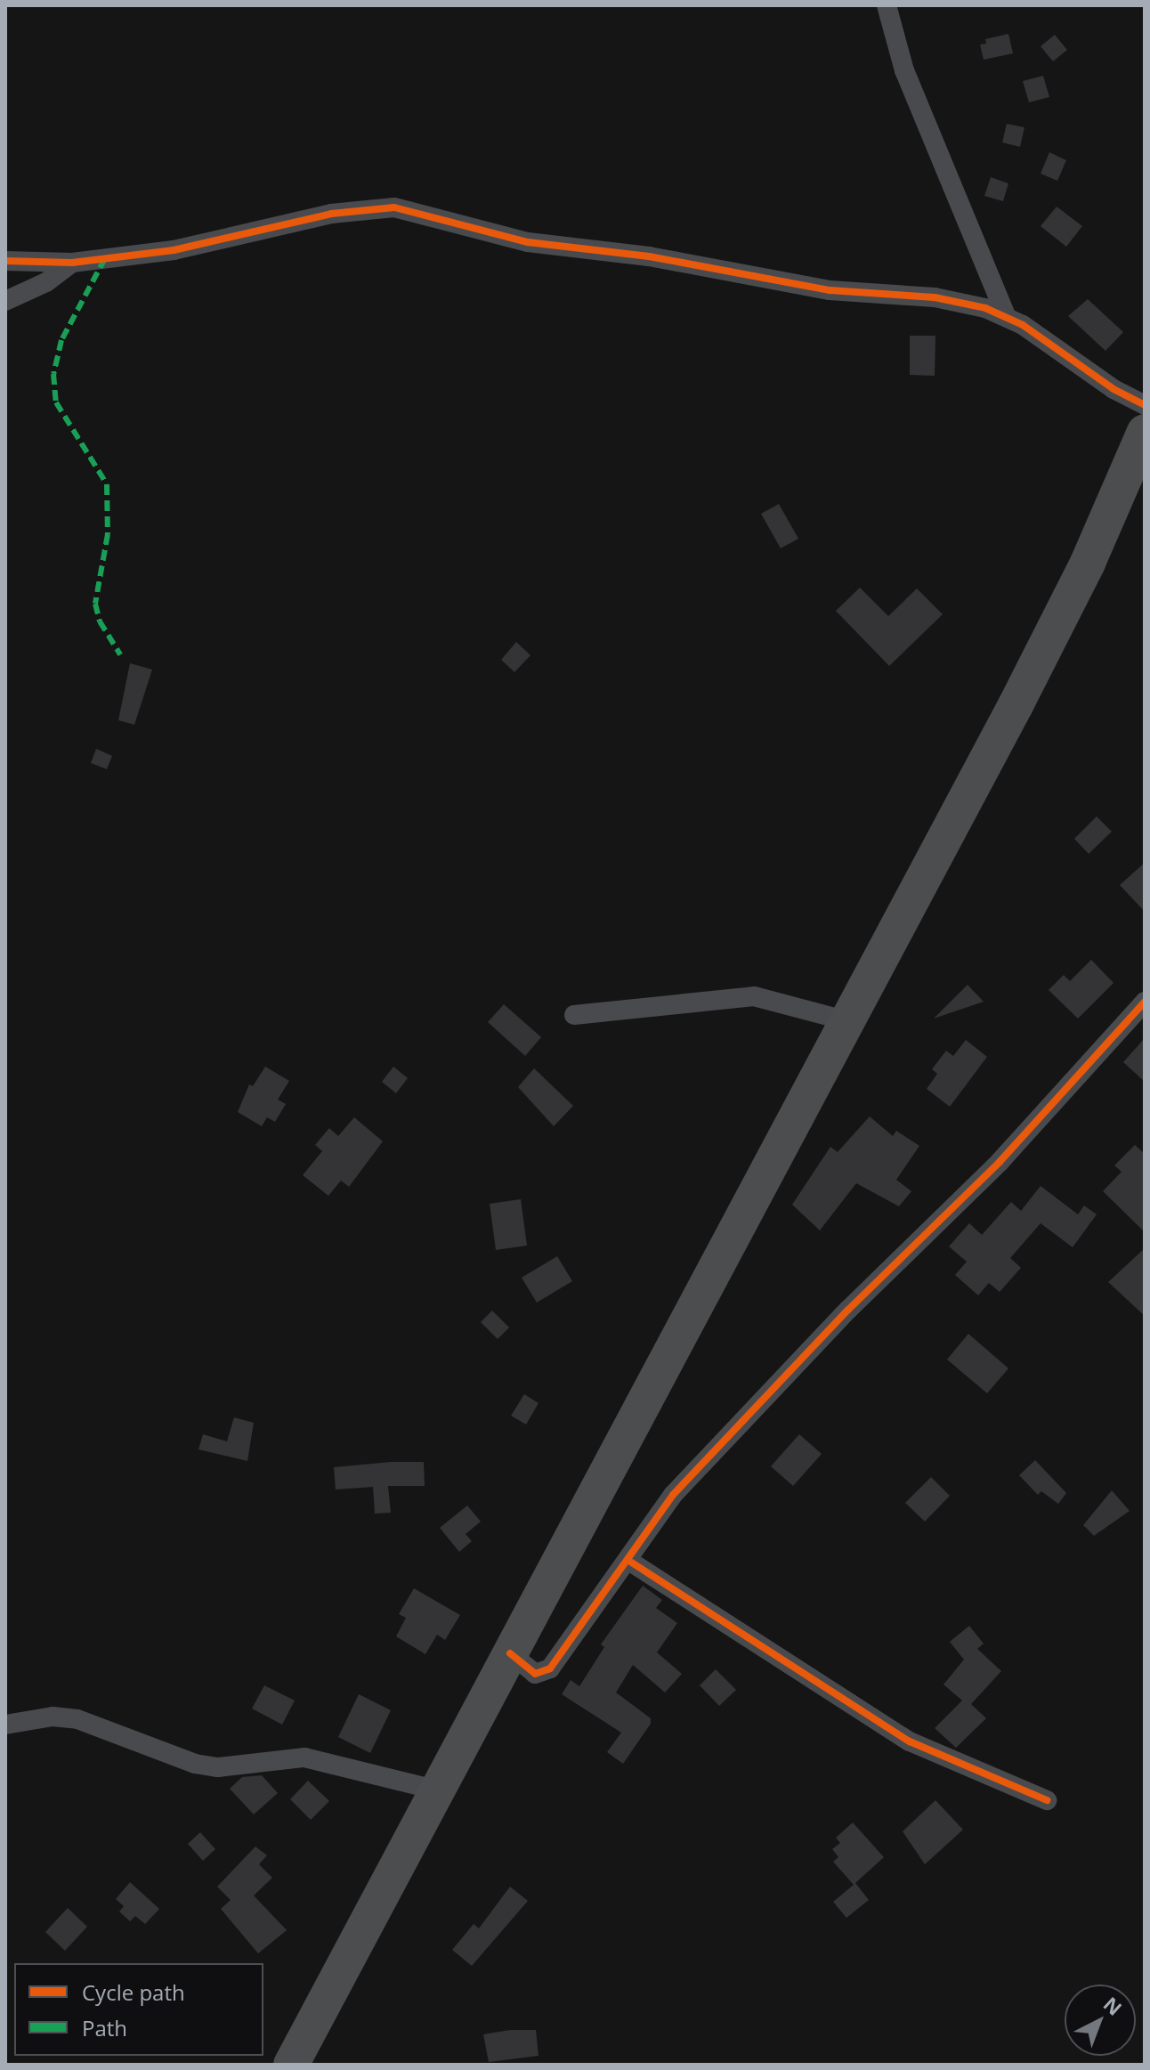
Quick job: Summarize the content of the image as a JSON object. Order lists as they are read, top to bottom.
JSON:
{
  "legend": ["Cycle path", "Path"],
  "north": "top right"
}
